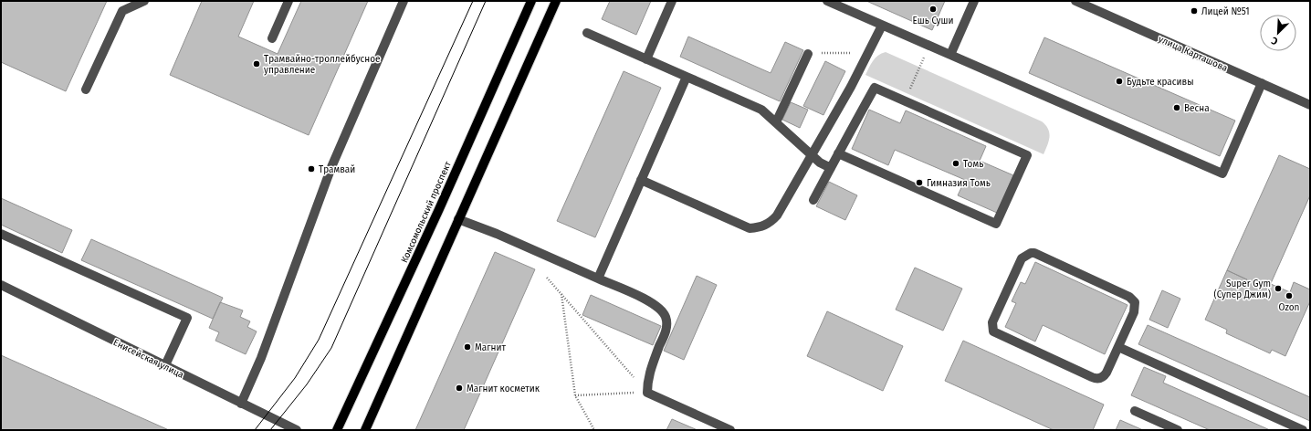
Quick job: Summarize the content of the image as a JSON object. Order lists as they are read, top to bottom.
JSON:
{
  "streets": {
    "main road": ["Комсомольский проспект"],
    "street": ["улица Карташова", "Енисейская улица"]
  },
  "places": [
    "Ешь Суши",
    "Лицей №51",
    "Трамвайно-троллейбусное управление",
    "Будьте красивы",
    "Весна",
    "Томь",
    "Трамвай",
    "Гимназия Томь",
    "Super Gym (Супер Джим)",
    "Ozon",
    "Магнит",
    "Магнит косметик"
  ],
  "north": "bottom left"
}
